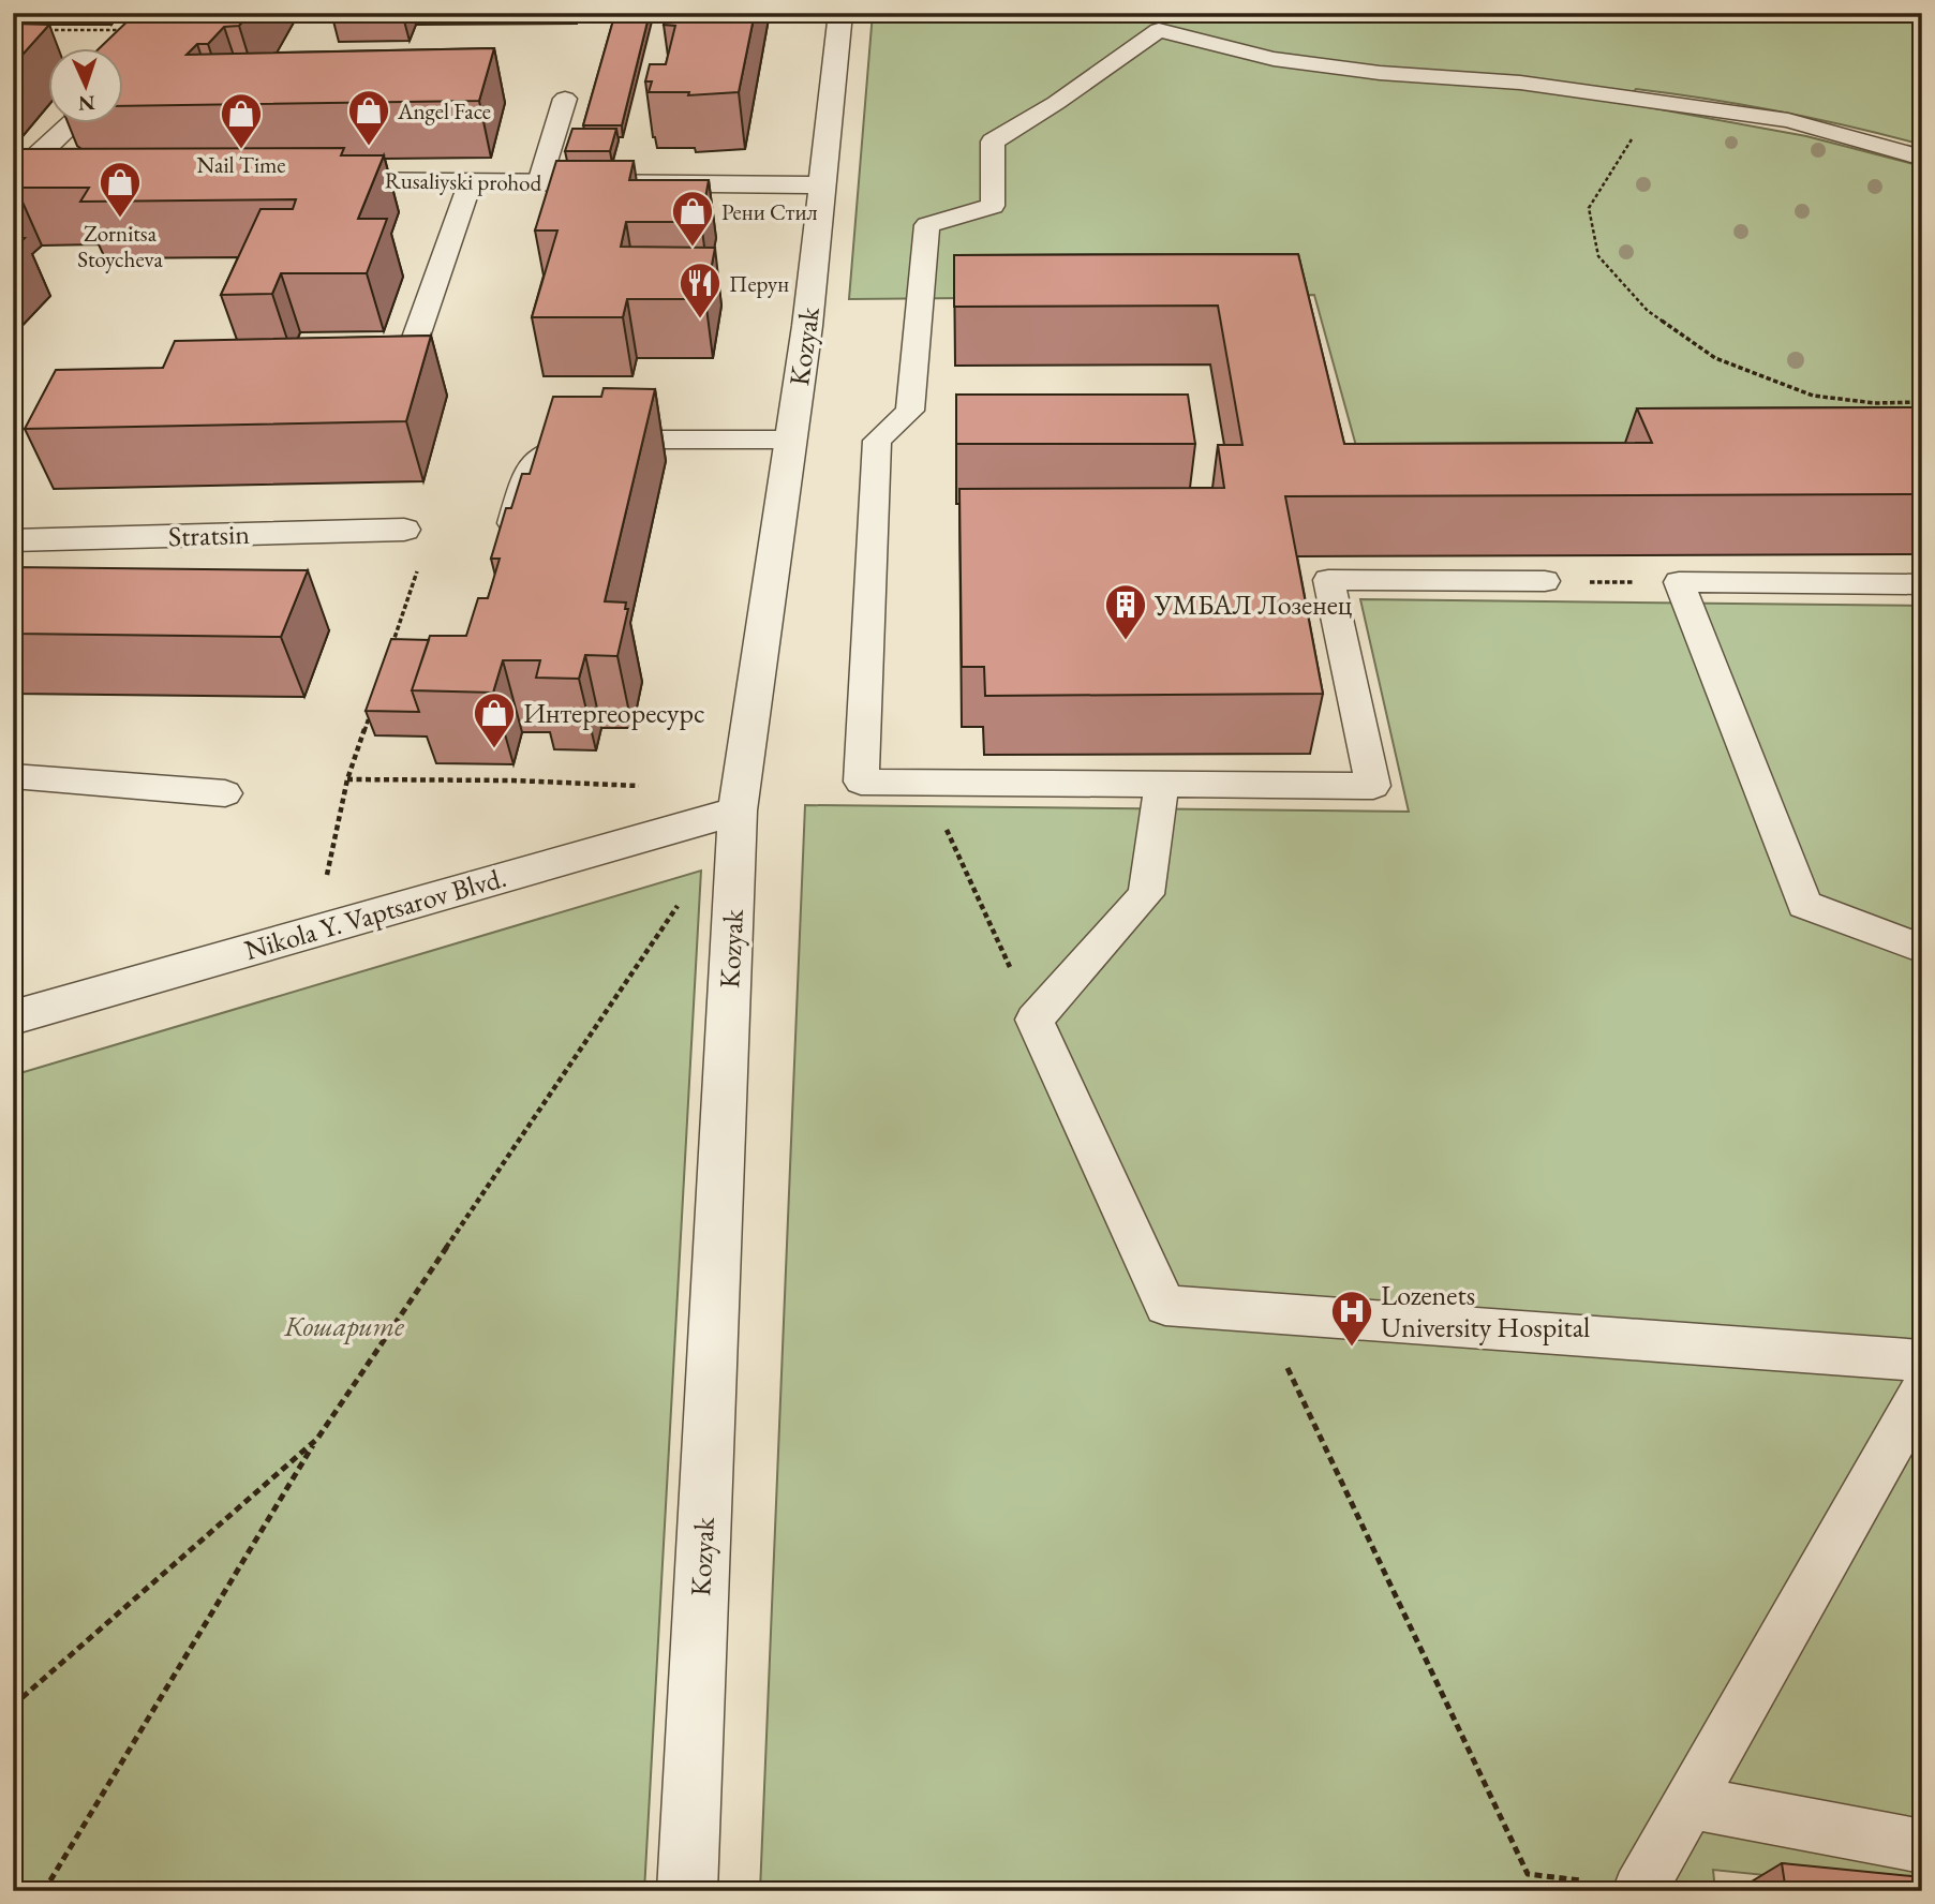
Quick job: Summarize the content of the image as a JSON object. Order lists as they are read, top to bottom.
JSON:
{
  "streets": {
    "street": [
      "Rusaliyski prohod",
      "Kozyak",
      "Stratsin",
      "Nikola Y. Vaptsarov Blvd."
    ]
  },
  "crossings": [
    ["Rusaliyski prohod", "Kozyak"],
    ["Kozyak", "Nikola Y. Vaptsarov Blvd."]
  ],
  "parks": ["Кошарите"],
  "places": {
    "shop": [
      "Angel Face",
      "Nail Time",
      "Zornitsa Stoycheva",
      "Рени Стил",
      "Интергеоресурс"
    ],
    "restaurant": ["Перун"],
    "building": ["УМБАЛ Лозенец"],
    "hospital": ["Lozenets University Hospital"]
  },
  "north": "bottom"
}
